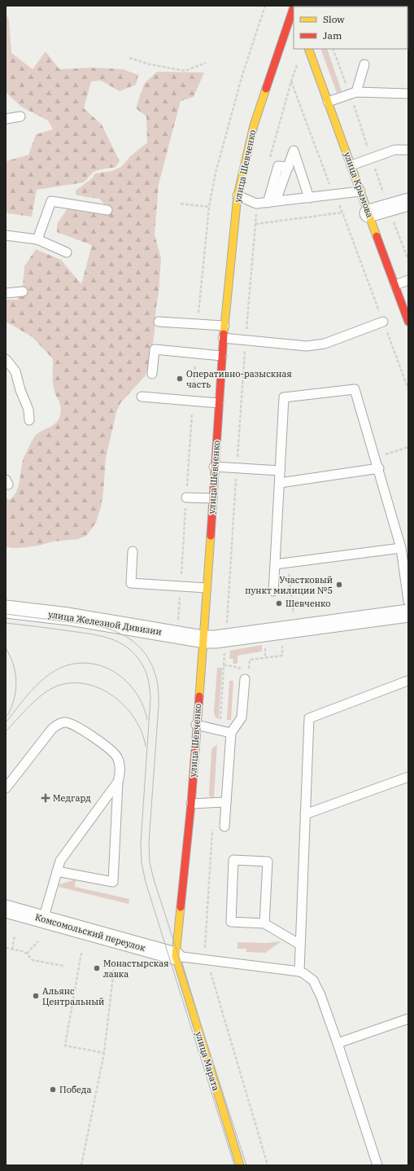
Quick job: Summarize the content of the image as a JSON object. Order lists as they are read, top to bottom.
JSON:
{
  "streets": {
    "street": [
      "улица Шевченко",
      "улица Крымова",
      "улица Железной Дивизии",
      "Комсомольский переулок",
      "улица Марата"
    ]
  },
  "crossings": [
    ["улица Шевченко", "улица Железной Дивизии"],
    ["улица Шевченко", "Комсомольский переулок"],
    ["улица Шевченко", "улица Марата"],
    ["Комсомольский переулок", "улица Марата"]
  ],
  "places": {
    "other": [
      "Оперативно-разыскная часть",
      "Участковый пункт милиции №5",
      "Шевченко",
      "Монастырская лавка",
      "Альянс Центральный",
      "Победа"
    ],
    "health": ["Медгард"]
  },
  "legend": ["Slow", "Jam"]
}
